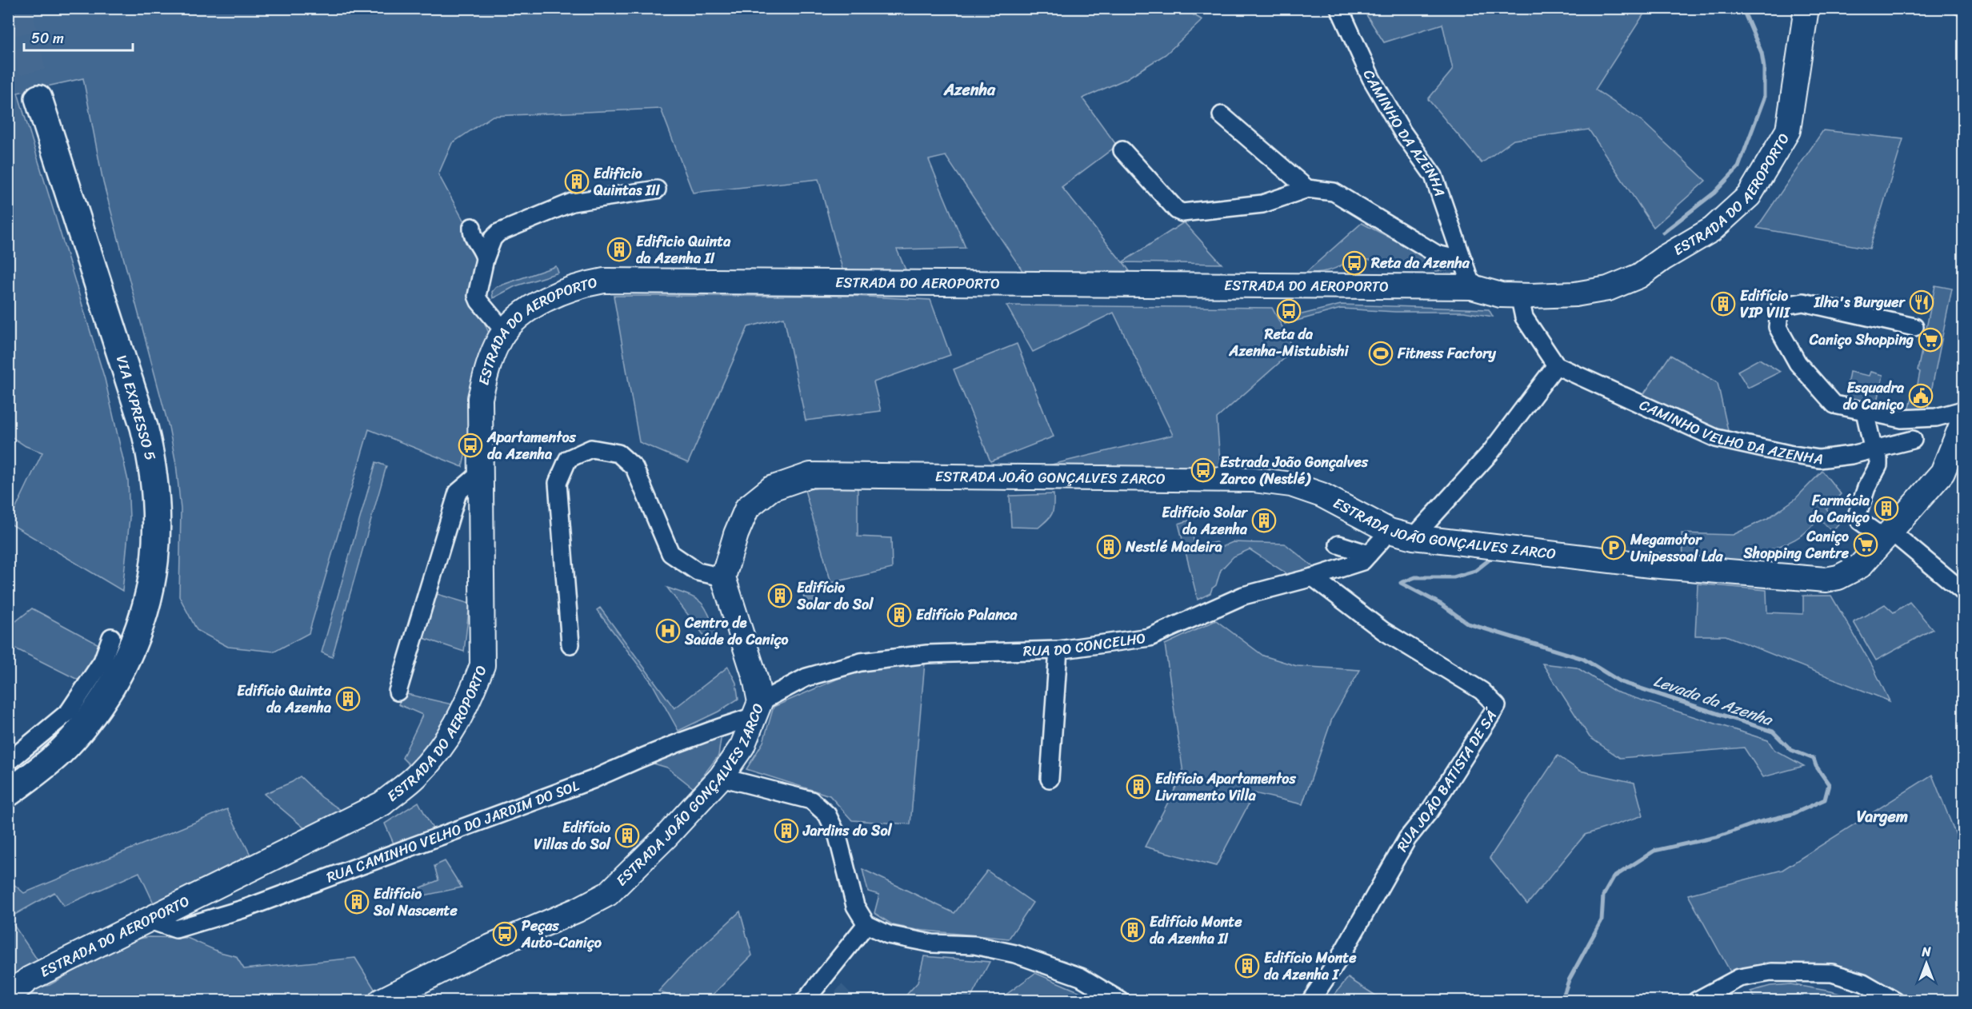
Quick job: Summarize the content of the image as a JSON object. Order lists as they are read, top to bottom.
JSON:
{
  "streets": {
    "main road": ["ESTRADA DO AEROPORTO", "VIA EXPRESSO 5", "ESTRADA JOÃO GONÇALVES ZARCO"],
    "street": [
      "CAMINHO DA AZENHA",
      "CAMINHO VELHO DA AZENHA",
      "RUA DO CONCELHO",
      "RUA JOÃO BATISTA DE SÁ",
      "RUA CAMINHO VELHO DO JARDIM DO SOL"
    ]
  },
  "crossings": [
    ["CAMINHO DA AZENHA", "ESTRADA DO AEROPORTO"],
    ["ESTRADA DO AEROPORTO", "RUA CAMINHO VELHO DO JARDIM DO SOL"],
    ["ESTRADA JOÃO GONÇALVES ZARCO", "RUA DO CONCELHO"],
    ["ESTRADA JOÃO GONÇALVES ZARCO", "RUA CAMINHO VELHO DO JARDIM DO SOL"],
    ["RUA DO CONCELHO", "RUA JOÃO BATISTA DE SÁ"],
    ["RUA DO CONCELHO", "RUA CAMINHO VELHO DO JARDIM DO SOL"]
  ],
  "districts": ["Azenha", "Vargem"],
  "water": ["Levada da Azenha"],
  "places": {
    "building": [
      "Edificio Quintas III",
      "Edificio Quinta da Azenha II",
      "Edifício VIP VIII",
      "Farmácia do Caniço",
      "Edifício Solar da Azenha",
      "Nestlé Madeira",
      "Edifício Solar do Sol",
      "Edifício Palanca",
      "Edifício Quinta da Azenha",
      "Edifício Apartamentos Livramento Villa",
      "Jardins do Sol",
      "Edifício Villas do Sol",
      "Edifício Sol Nascente",
      "Edifício Monte da Azenha II",
      "Edifício Monte da Azenha I"
    ],
    "bus stop": [
      "Reta da Azenha",
      "Reta da Azenha-Mistubishi",
      "Apartamentos da Azenha",
      "Estrada João Gonçalves Zarco (Nestlé)",
      "Peças Auto-Caniço"
    ],
    "restaurant": ["Ilha's Burguer"],
    "supermarket": ["Caniço Shopping", "Caniço Shopping Centre"],
    "sports": ["Fitness Factory"],
    "public building": ["Esquadra do Caniço"],
    "parking": ["Megamotor Unipessoal Lda"],
    "hospital": ["Centro de Saúde do Caniço"]
  },
  "scale_bar": "50 m",
  "north": "top"
}
